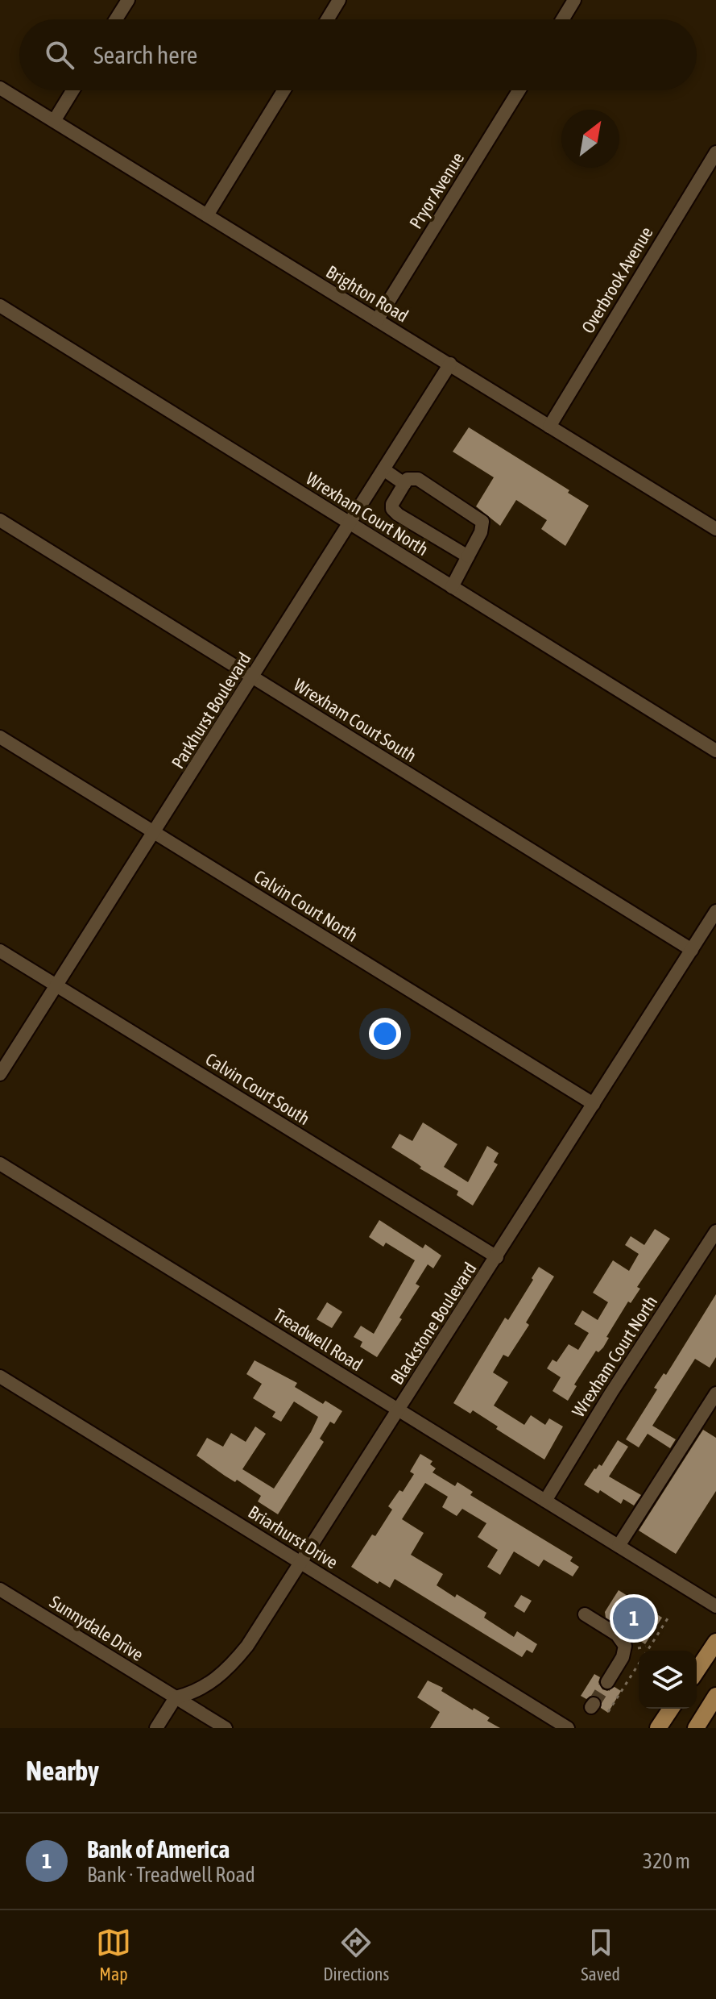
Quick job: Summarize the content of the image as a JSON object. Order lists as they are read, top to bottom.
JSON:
{
  "streets": {
    "street": [
      "Pryor Avenue",
      "Overbrook Avenue",
      "Brighton Road",
      "Wrexham Court North",
      "Parkhurst Boulevard",
      "Wrexham Court South",
      "Calvin Court North",
      "Calvin Court South",
      "Blackstone Boulevard",
      "Treadwell Road",
      "Briarhurst Drive",
      "Sunnydale Drive"
    ]
  },
  "crossings": [
    ["Pryor Avenue", "Brighton Road"],
    ["Overbrook Avenue", "Brighton Road"],
    ["Brighton Road", "Parkhurst Boulevard"],
    ["Wrexham Court North", "Parkhurst Boulevard"],
    ["Wrexham Court North", "Treadwell Road"],
    ["Parkhurst Boulevard", "Wrexham Court South"],
    ["Parkhurst Boulevard", "Calvin Court North"],
    ["Parkhurst Boulevard", "Calvin Court South"],
    ["Wrexham Court South", "Blackstone Boulevard"],
    ["Calvin Court North", "Blackstone Boulevard"],
    ["Calvin Court South", "Blackstone Boulevard"],
    ["Blackstone Boulevard", "Treadwell Road"],
    ["Blackstone Boulevard", "Briarhurst Drive"],
    ["Blackstone Boulevard", "Sunnydale Drive"]
  ],
  "north": "top right",
  "page": {
    "search": "Search here",
    "pins": "1",
    "heading": "Nearby",
    "list": [
      {
        "mark": "1",
        "name": "Bank of America",
        "note": "Bank · Treadwell Road",
        "value": "320 m"
      }
    ],
    "nav": ["Map", "Directions", "Saved"]
  }
}
